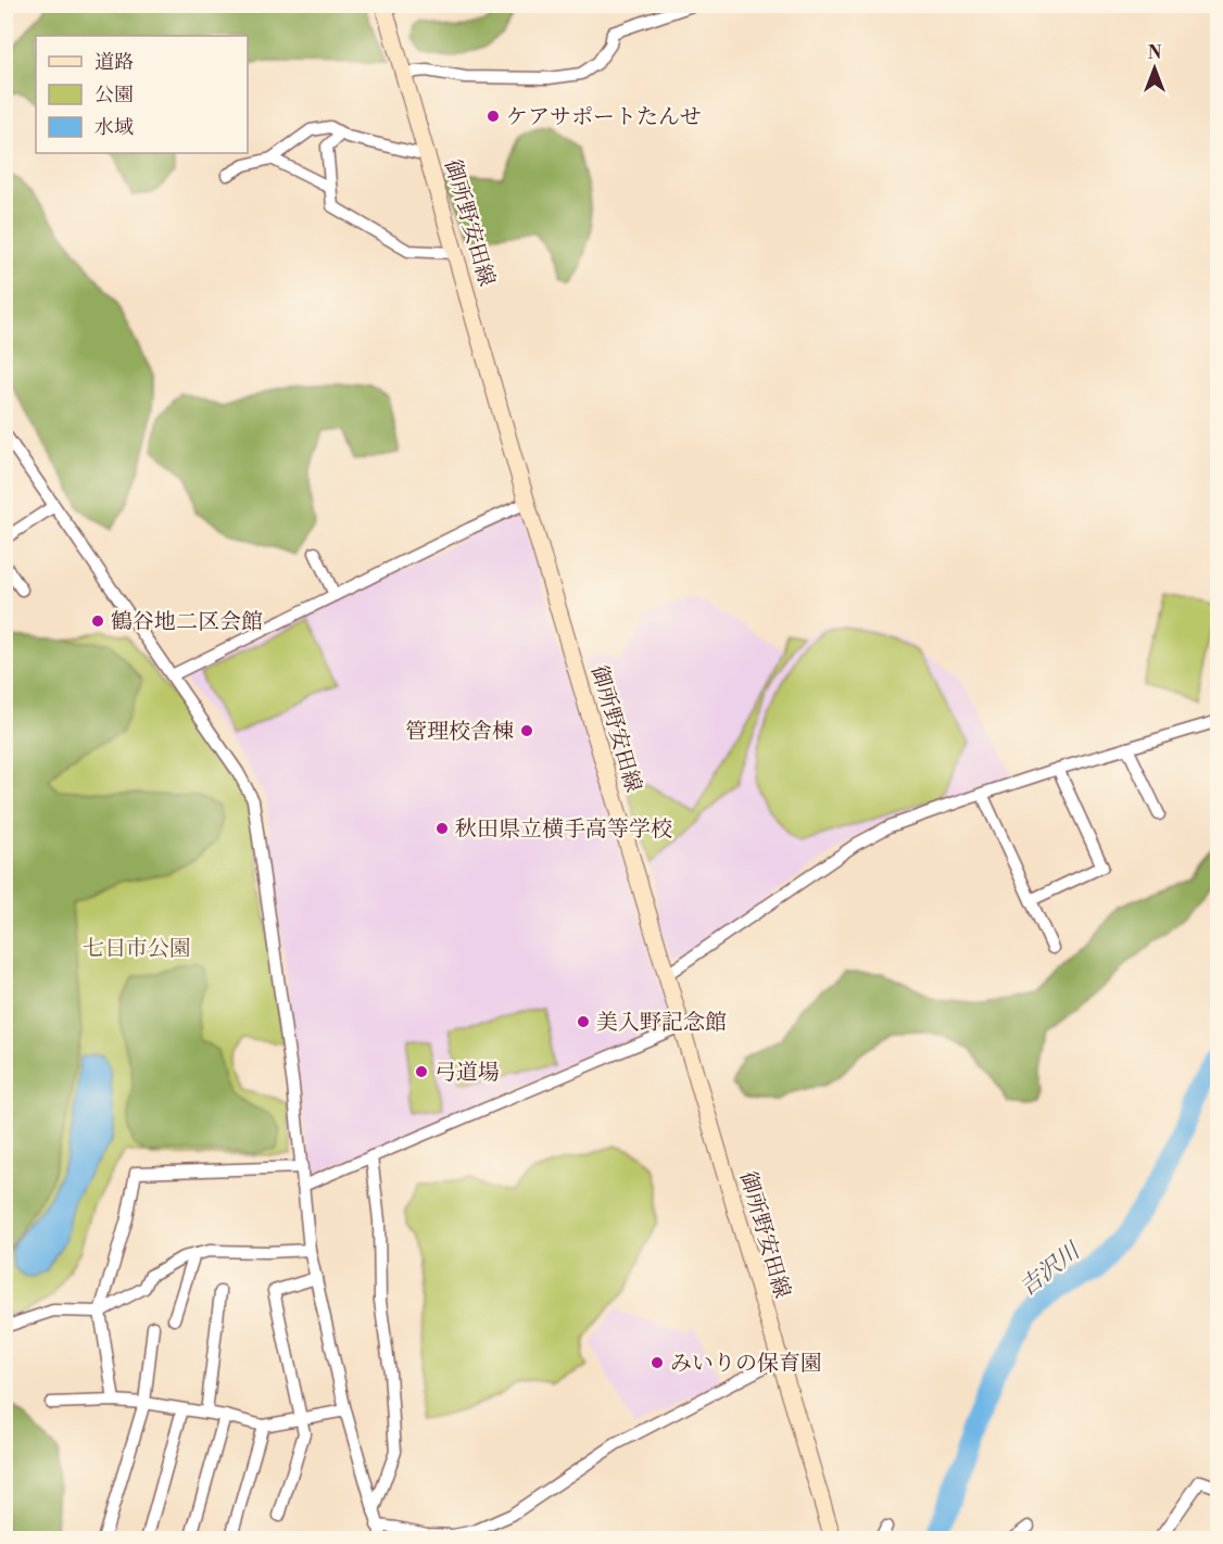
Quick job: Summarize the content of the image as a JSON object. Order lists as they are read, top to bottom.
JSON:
{
  "streets": {
    "main road": ["御所野安田線"]
  },
  "water": ["吉沢川"],
  "parks": ["七日市公園"],
  "places": [
    "ケアサポートたんせ",
    "鶴谷地二区会館",
    "管理校舎棟",
    "秋田県立横手高等学校",
    "美入野記念館",
    "弓道場",
    "みいりの保育園"
  ],
  "legend": ["道路", "公園", "水域"],
  "north": "top"
}
